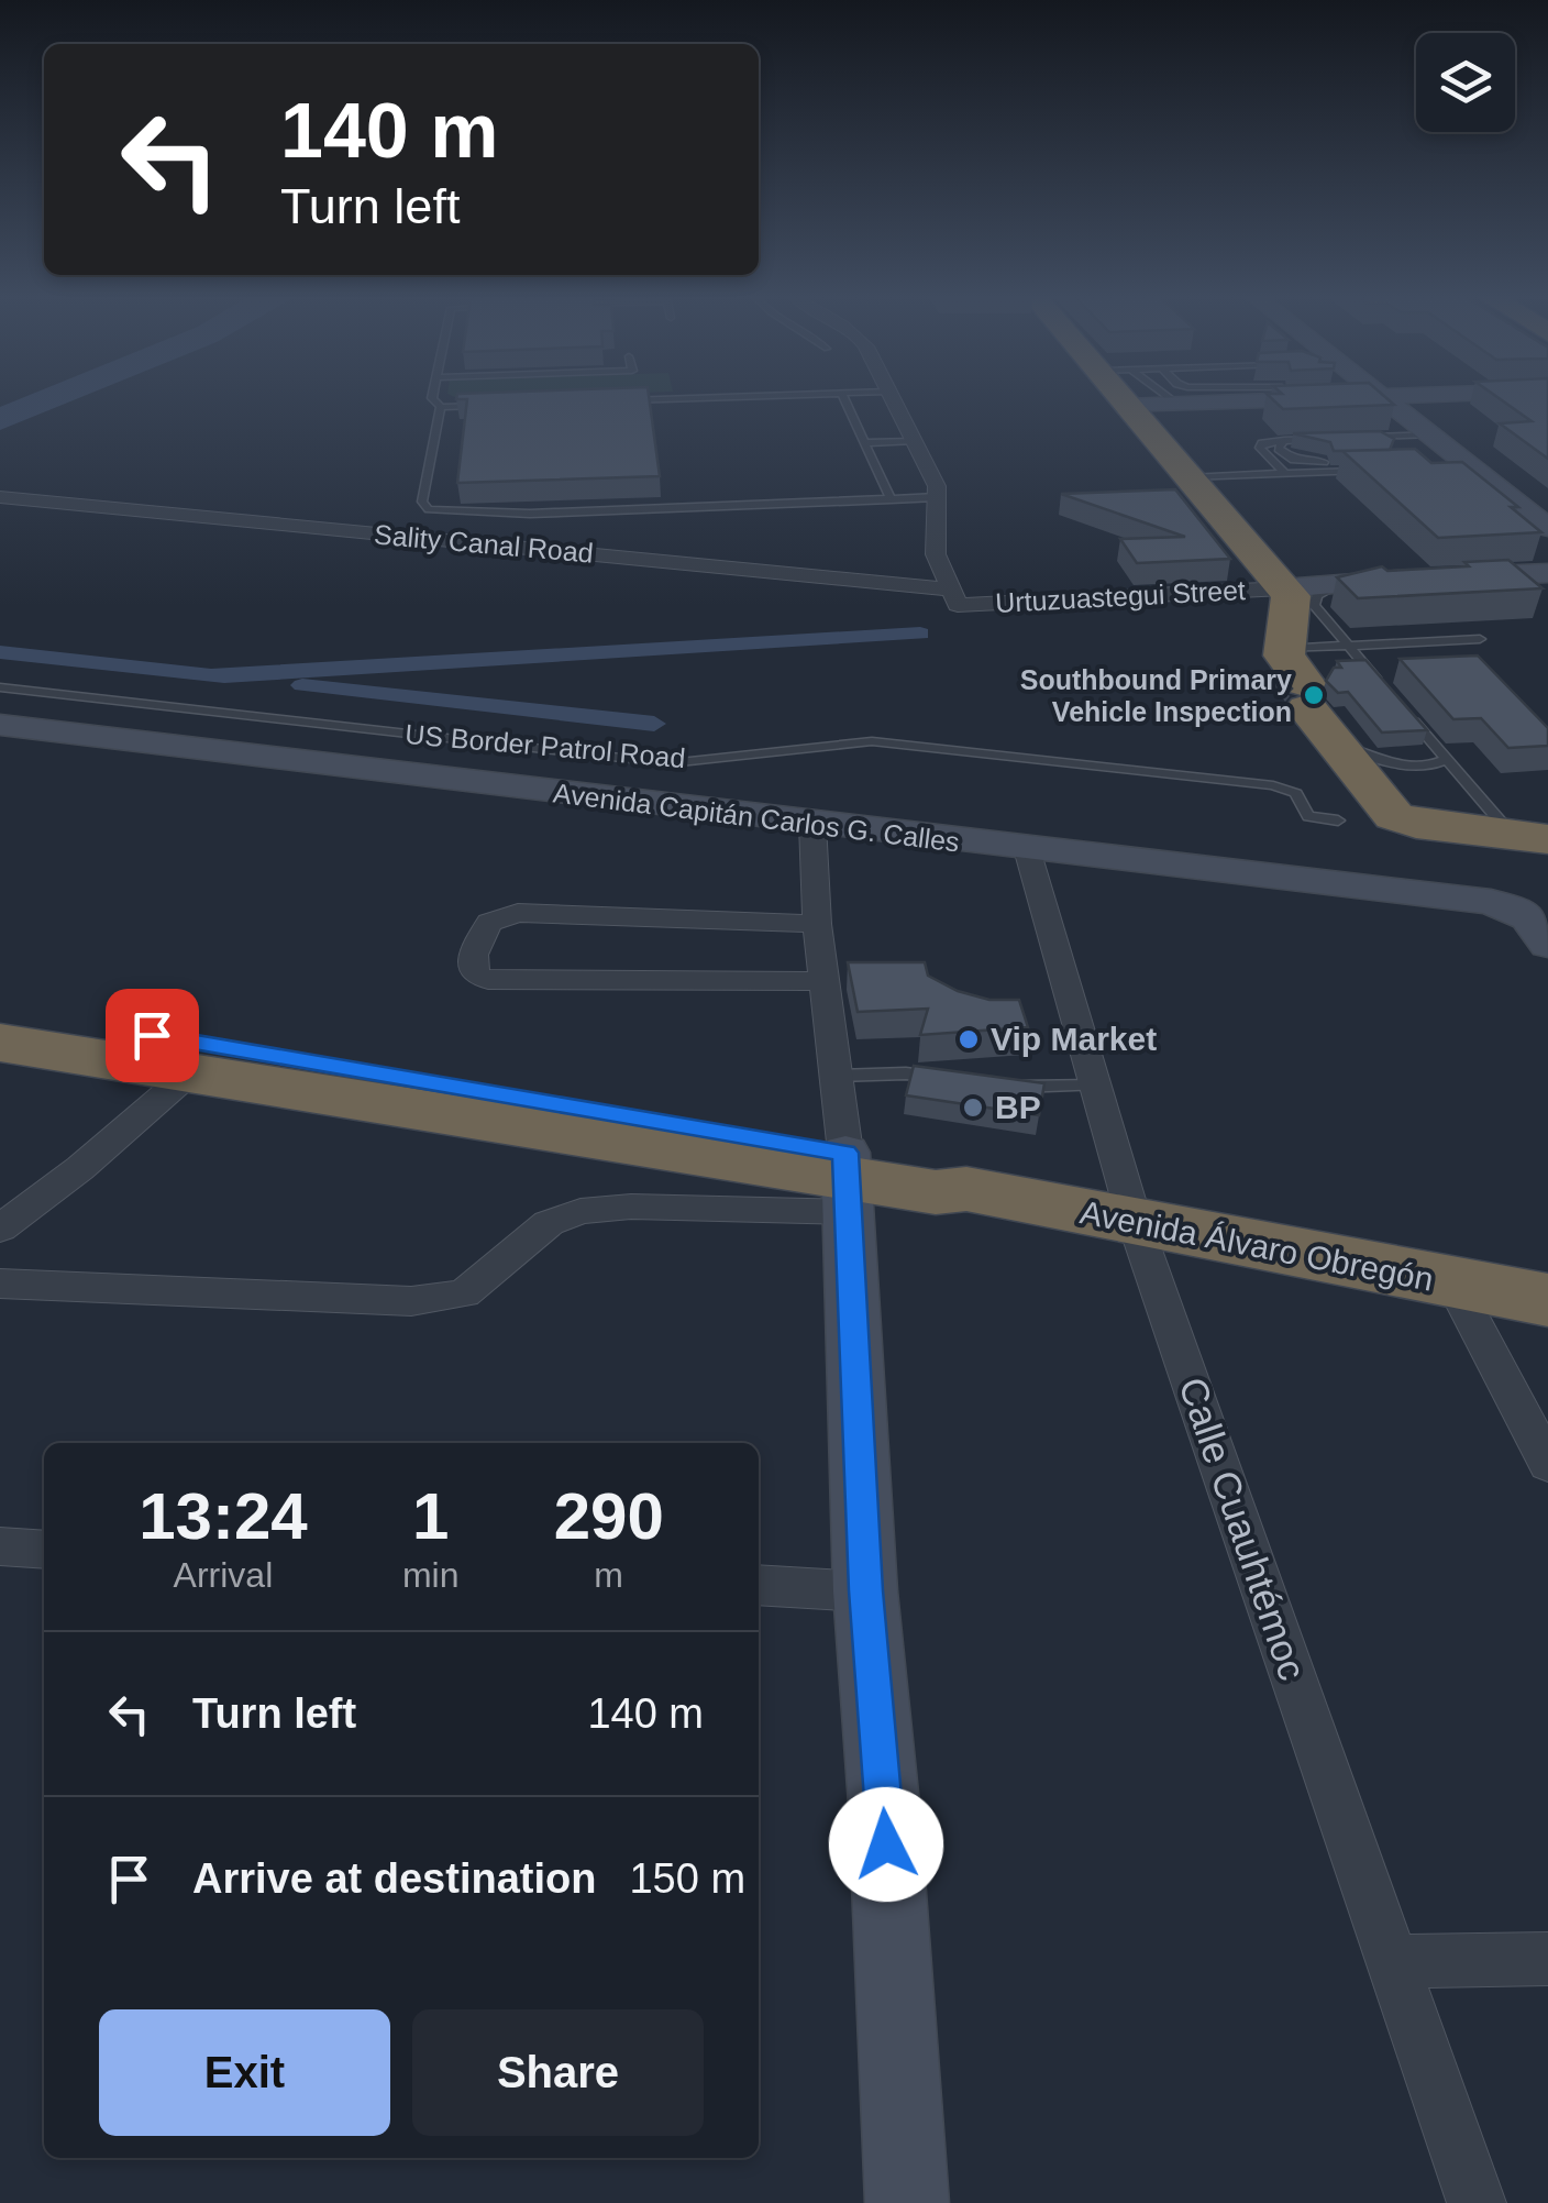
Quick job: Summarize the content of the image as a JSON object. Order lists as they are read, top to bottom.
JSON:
{
  "streets": {
    "highway": ["Avenida Álvaro Obregón"],
    "street": [
      "Sality Canal Road",
      "Urtuzuastegui Street",
      "Avenida Capitán Carlos G. Calles",
      "Calle Cuauhtémoc"
    ],
    "lane": ["US Border Patrol Road"]
  },
  "crossings": [
    ["Sality Canal Road", "Urtuzuastegui Street"],
    ["Avenida Capitán Carlos G. Calles", "Calle Cuauhtémoc"],
    ["Avenida Álvaro Obregón", "Calle Cuauhtémoc"]
  ],
  "places": ["Southbound Primary Vehicle Inspection", "Vip Market", "BP"],
  "page": {
    "turn": ["140 m", "Turn left"],
    "eta": [
      "13:24",
      "Arrival",
      "1",
      "min",
      "290",
      "m"
    ],
    "list": [
      {
        "name": "Turn left",
        "value": "140 m"
      },
      {
        "name": "Arrive at destination",
        "value": "150 m"
      }
    ],
    "buttons": ["Exit", "Share"]
  }
}
